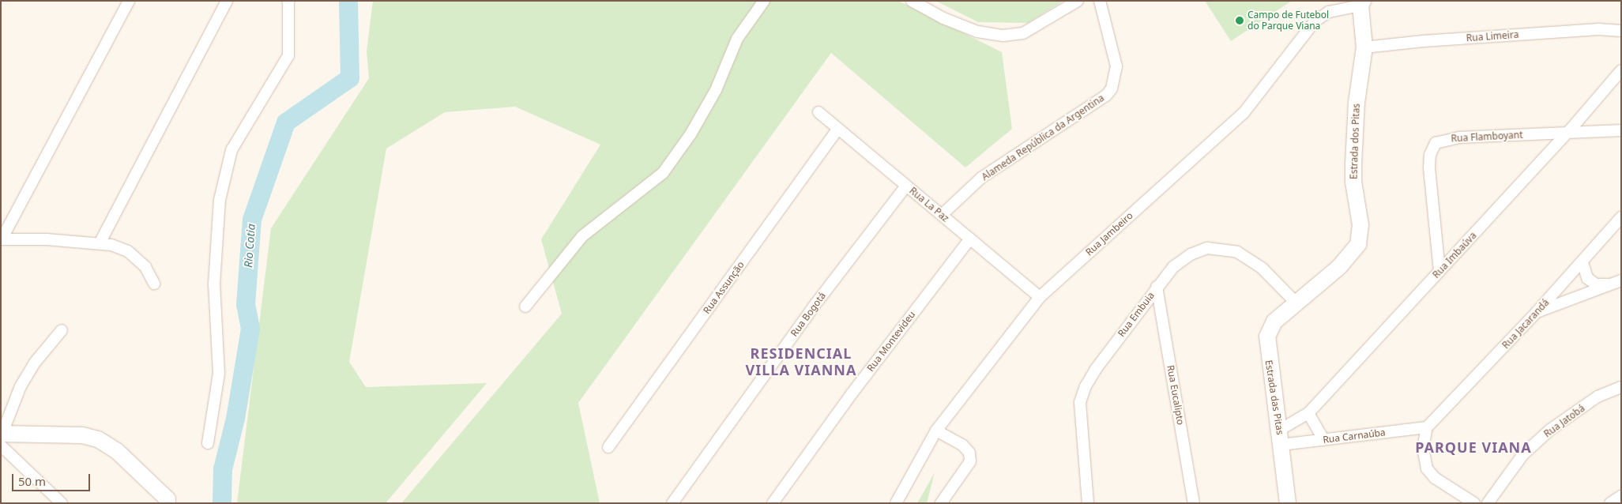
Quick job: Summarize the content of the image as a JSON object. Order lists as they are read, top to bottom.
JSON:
{
  "streets": {
    "main road": ["Estrada dos Pitas", "Estrada das Pitas"],
    "street": [
      "Rua Limeira",
      "Rua Flamboyant",
      "Alameda República da Argentina",
      "Rua La Paz",
      "Rua Jambeiro",
      "Rua Imbaúva",
      "Rua Assunção",
      "Rua Bogotá",
      "Rua Embuia",
      "Rua Jacarandá",
      "Rua Montevideu",
      "Rua Eucalipto",
      "Rua Jatobá",
      "Rua Carnaúba"
    ]
  },
  "crossings": [
    ["Rua Limeira", "Estrada dos Pitas"],
    ["Rua Flamboyant", "Rua Imbaúva"],
    ["Alameda República da Argentina", "Rua La Paz"],
    ["Estrada dos Pitas", "Rua Jambeiro"],
    ["Estrada dos Pitas", "Rua Embuia"],
    ["Estrada dos Pitas", "Estrada das Pitas"],
    ["Rua La Paz", "Rua Jambeiro"],
    ["Rua La Paz", "Rua Assunção"],
    ["Rua La Paz", "Rua Bogotá"],
    ["Rua La Paz", "Rua Montevideu"],
    ["Rua Imbaúva", "Estrada das Pitas"],
    ["Rua Imbaúva", "Rua Carnaúba"],
    ["Rua Embuia", "Rua Eucalipto"],
    ["Rua Embuia", "Estrada das Pitas"],
    ["Rua Jacarandá", "Rua Carnaúba"],
    ["Estrada das Pitas", "Rua Carnaúba"]
  ],
  "districts": ["RESIDENCIAL VILLA VIANNA", "PARQUE VIANA"],
  "water": ["Rio Cotia"],
  "places": ["Campo de Futebol do Parque Viana"],
  "scale_bar": "50 m"
}
